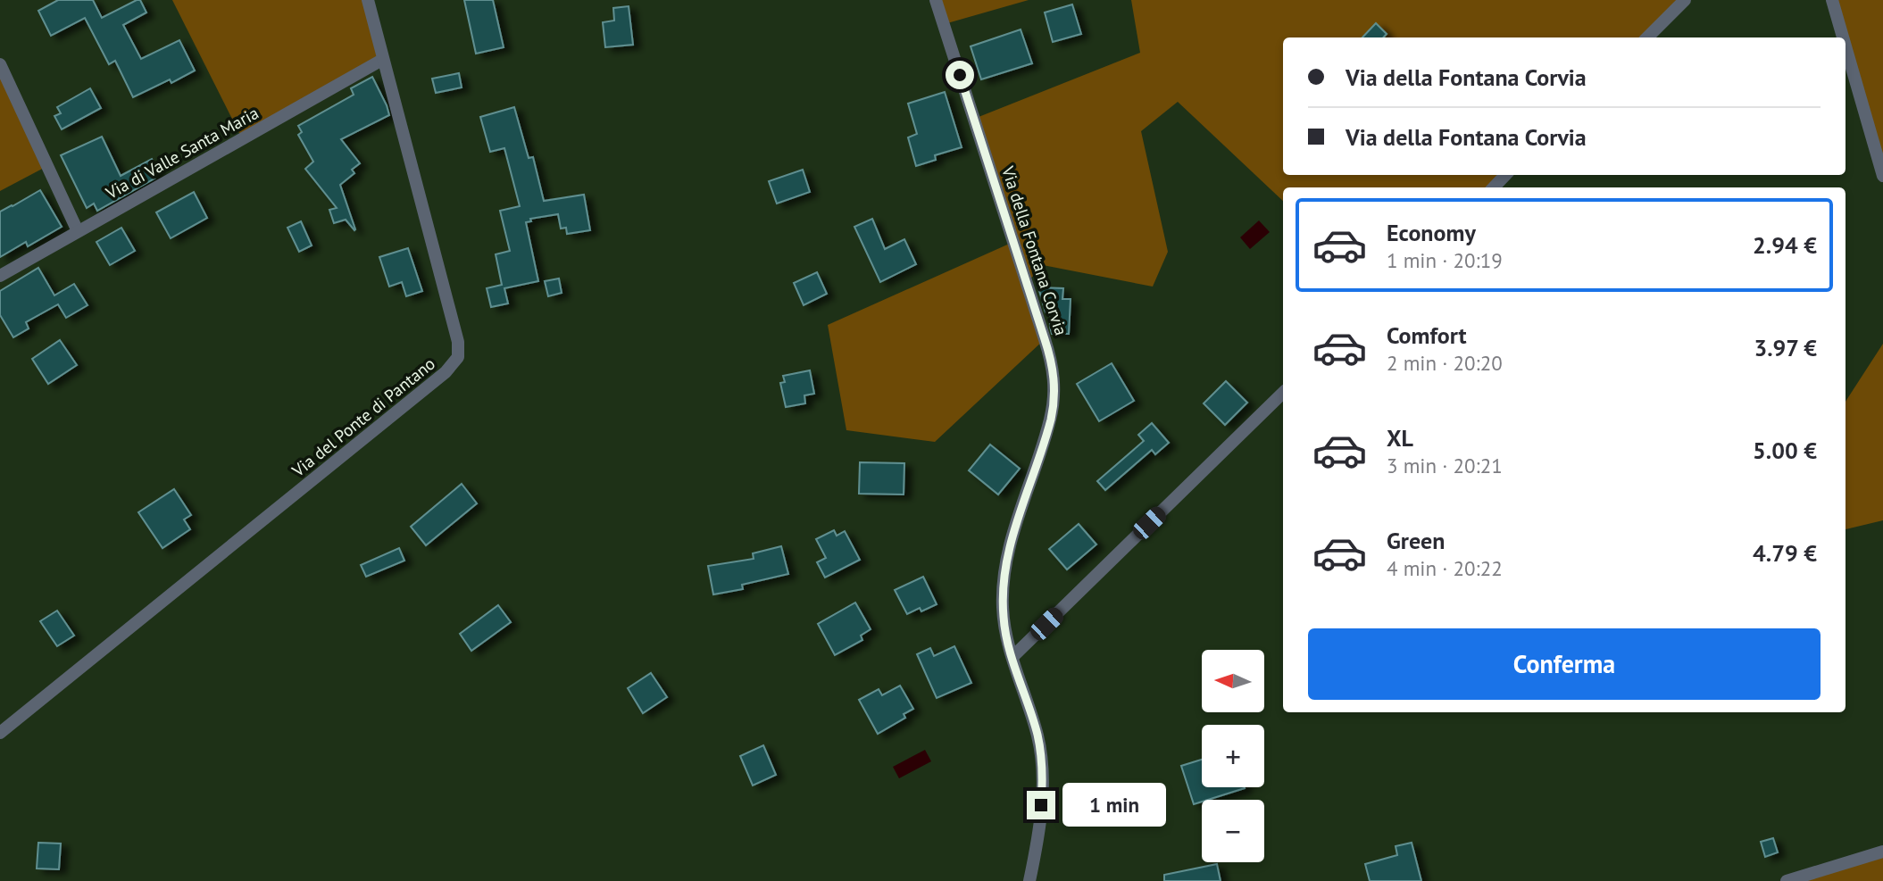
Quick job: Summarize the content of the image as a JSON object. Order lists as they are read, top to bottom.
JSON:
{
  "streets": {
    "street": ["Via di Valle Santa Maria", "Via della Fontana Corvia", "Via del Ponte di Pantano"]
  },
  "crossings": [
    ["Via di Valle Santa Maria", "Via del Ponte di Pantano"]
  ],
  "north": "left",
  "page": {
    "banner": ["Via della Fontana Corvia", "Via della Fontana Corvia"],
    "list": [
      {
        "name": "Economy",
        "note": "1 min · 20:19",
        "value": "2.94 €"
      },
      {
        "name": "Comfort",
        "note": "2 min · 20:20",
        "value": "3.97 €"
      },
      {
        "name": "XL",
        "note": "3 min · 20:21",
        "value": "5.00 €"
      },
      {
        "name": "Green",
        "note": "4 min · 20:22",
        "value": "4.79 €"
      }
    ],
    "buttons": "Conferma",
    "map_buttons": ["+", "−"],
    "bubble": "1 min"
  }
}
